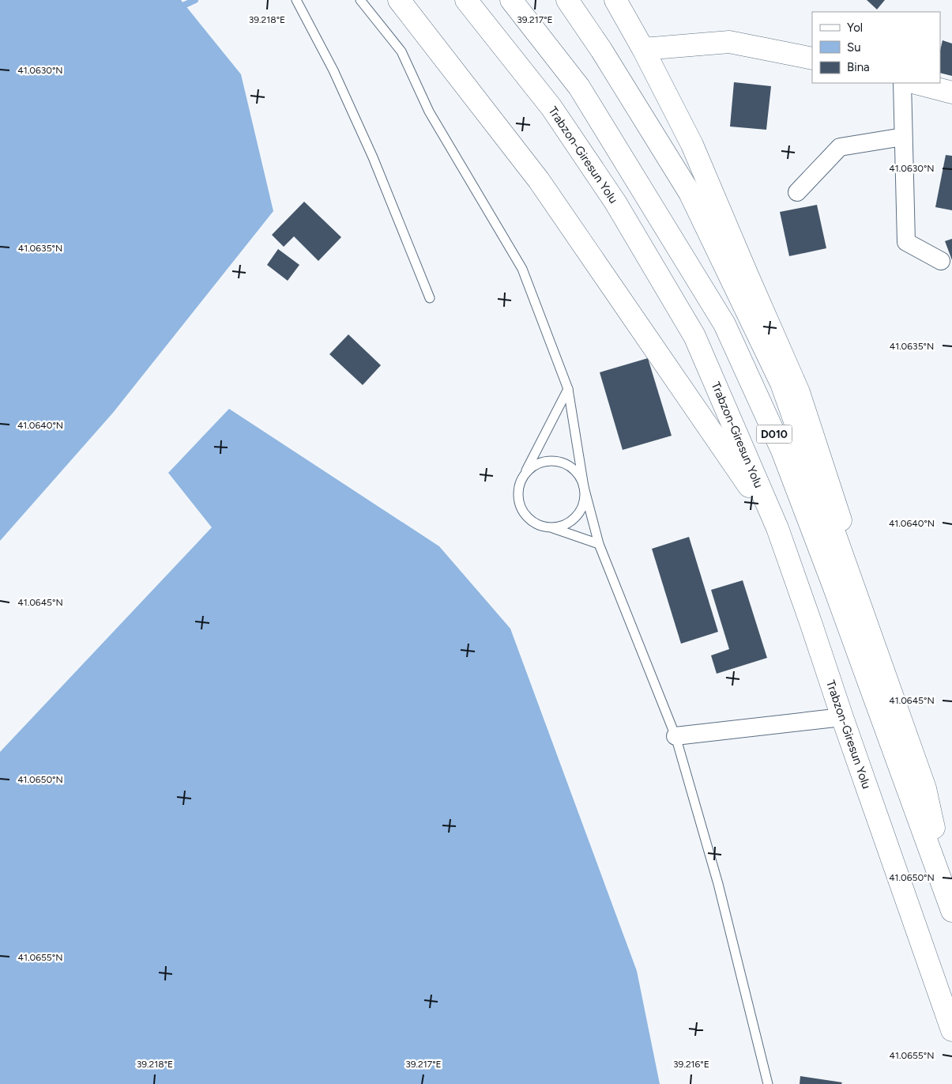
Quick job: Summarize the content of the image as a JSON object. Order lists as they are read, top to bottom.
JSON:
{
  "streets": {
    "main road": ["Trabzon-Giresun Yolu", "D010"]
  },
  "legend": ["Yol", "Su", "Bina"],
  "coordinates": [
    "39.218°E",
    "39.217°E",
    "41.0630°N",
    "41.0635°N",
    "41.0640°N",
    "41.0645°N",
    "41.0650°N",
    "41.0655°N",
    "39.216°E"
  ]
}
